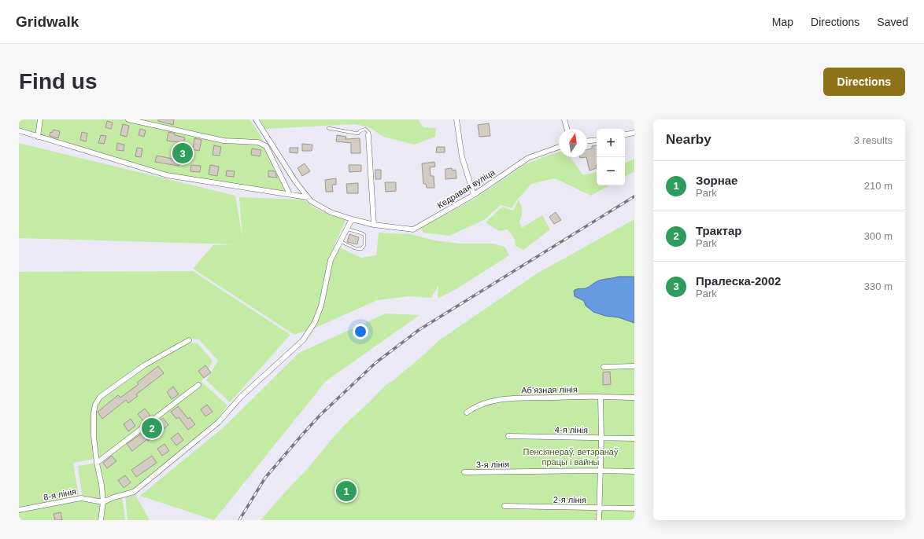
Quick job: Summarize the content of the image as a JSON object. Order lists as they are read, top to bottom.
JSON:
{
  "streets": {
    "street": [
      "Кедравая вуліца",
      "Абʼязная лінія",
      "4-я лінія",
      "3-я лінія",
      "8-я лінія",
      "2-я лінія"
    ]
  },
  "parks": ["Пенсіянераў, ветэранаў працы і вайны"],
  "north": "top",
  "page": {
    "header": "Gridwalk",
    "nav": ["Map", "Directions", "Saved"],
    "buttons": "Directions",
    "title": "Find us",
    "heading": ["Nearby", "3 results"],
    "map_buttons": ["+", "−"],
    "pins": ["3", "2", "1"],
    "list": [
      {
        "mark": "1",
        "name": "Зорнае",
        "note": "Park",
        "value": "210 m"
      },
      {
        "mark": "2",
        "name": "Трактар",
        "note": "Park",
        "value": "300 m"
      },
      {
        "mark": "3",
        "name": "Пралеска-2002",
        "note": "Park",
        "value": "330 m"
      }
    ]
  }
}
